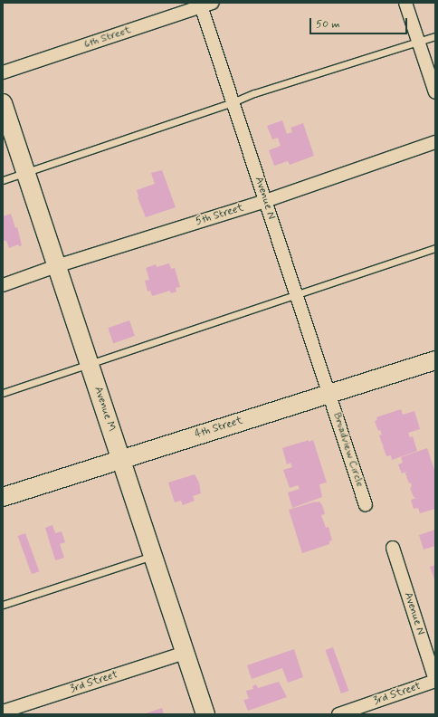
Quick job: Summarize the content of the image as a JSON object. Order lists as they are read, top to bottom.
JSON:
{
  "streets": {
    "street": [
      "6th Street",
      "Avenue N",
      "5th Street",
      "Avenue M",
      "4th Street",
      "Broadview Circle",
      "3rd Street"
    ]
  },
  "crossings": [
    ["6th Street", "Avenue N"],
    ["Avenue N", "5th Street"],
    ["Avenue N", "4th Street"],
    ["Avenue N", "Broadview Circle"],
    ["Avenue N", "3rd Street"],
    ["5th Street", "Avenue M"],
    ["Avenue M", "4th Street"],
    ["Avenue M", "3rd Street"],
    ["4th Street", "Broadview Circle"]
  ],
  "scale_bar": "50 m"
}
